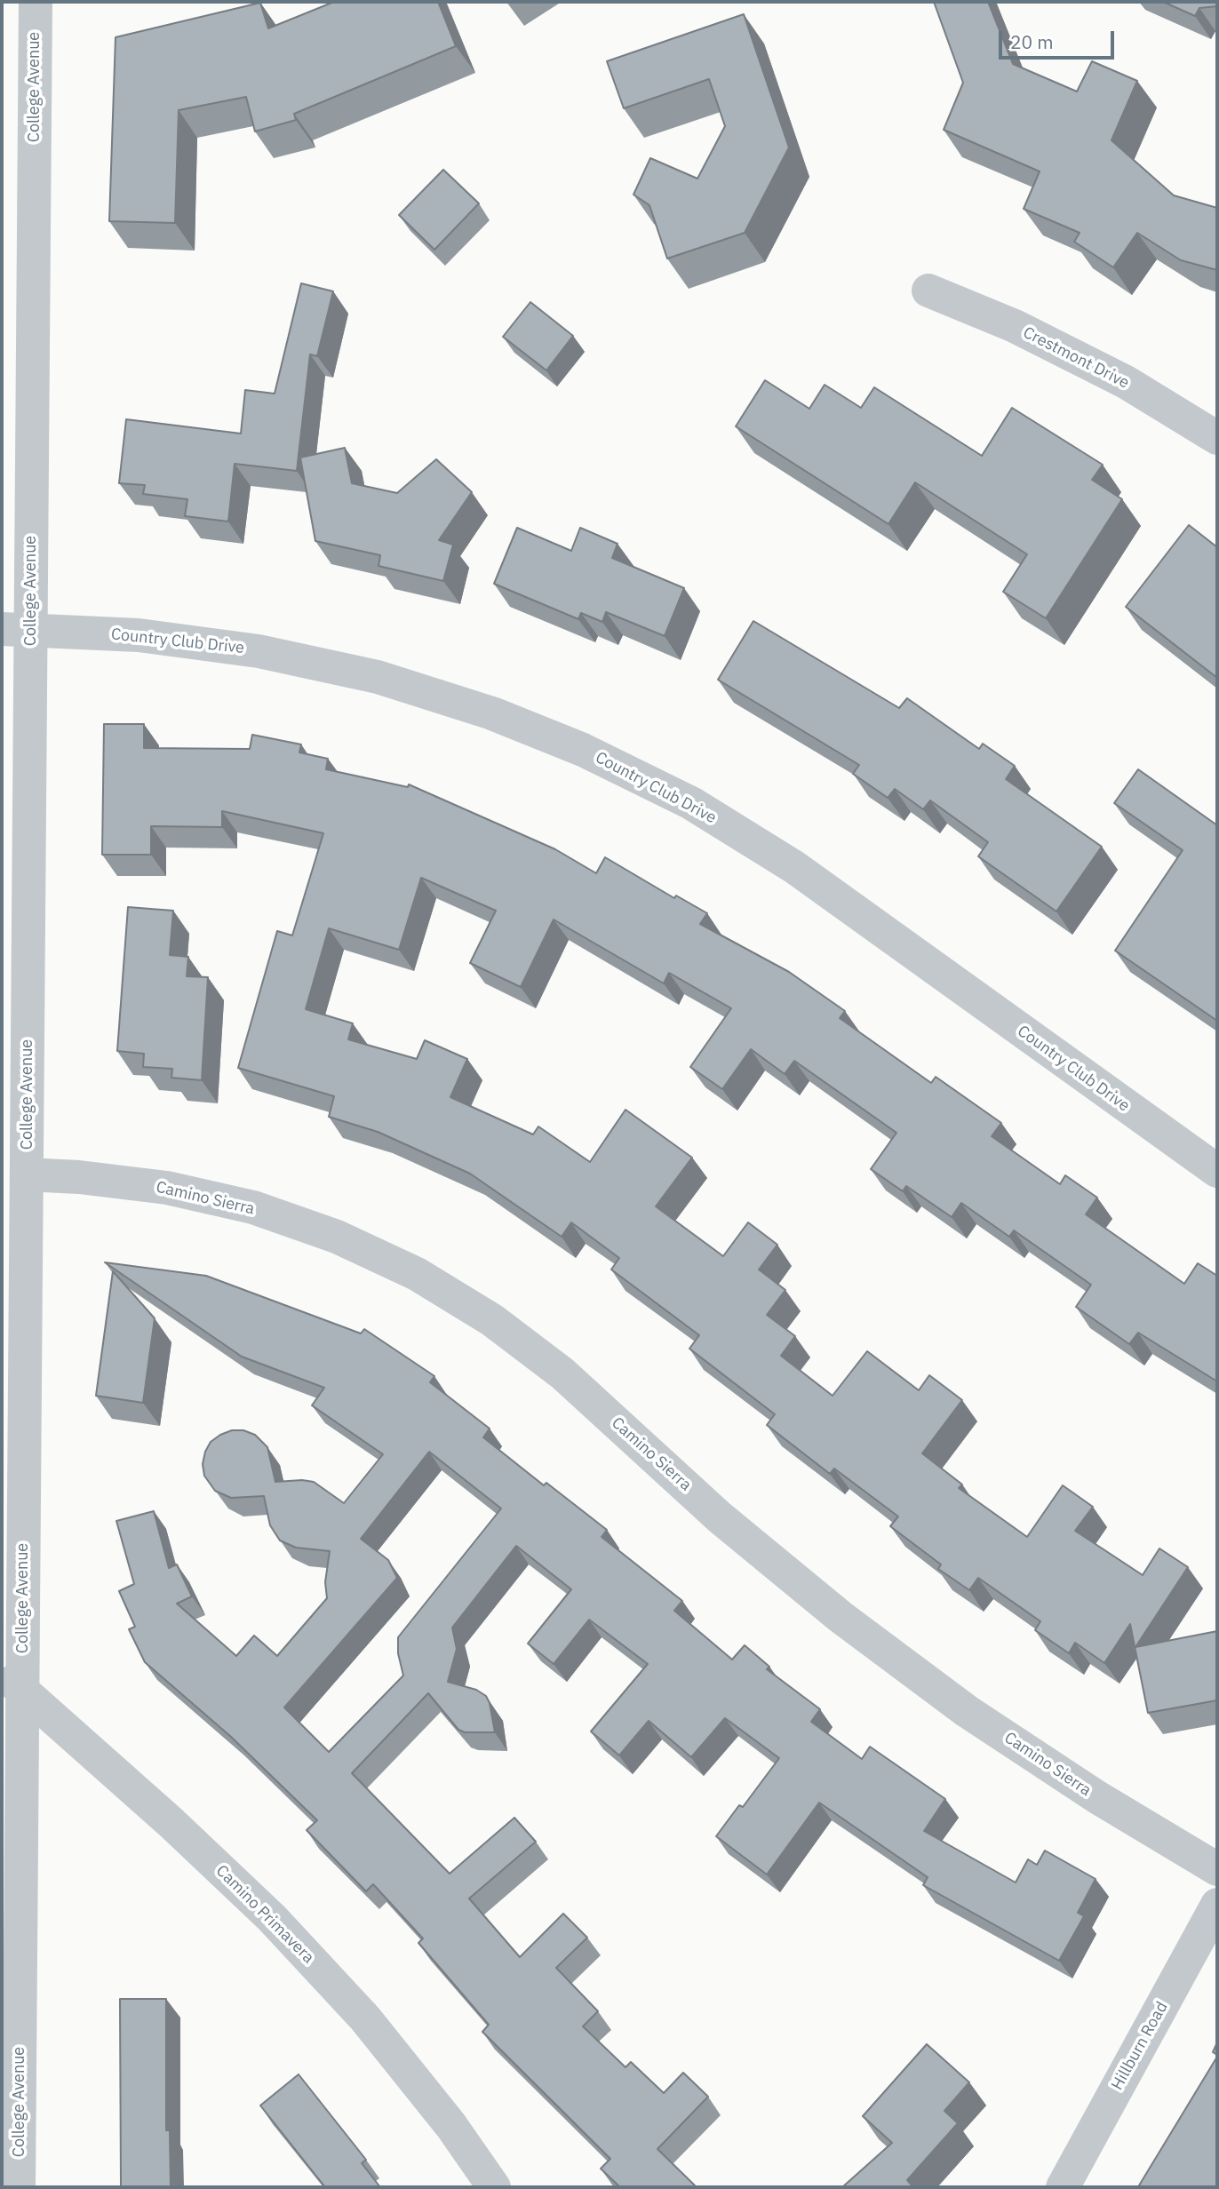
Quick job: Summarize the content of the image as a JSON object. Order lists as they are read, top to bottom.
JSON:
{
  "streets": {
    "street": [
      "College Avenue",
      "Crestmont Drive",
      "Country Club Drive",
      "Camino Sierra",
      "Camino Primavera",
      "Hillburn Road"
    ]
  },
  "crossings": [
    ["College Avenue", "Country Club Drive"],
    ["College Avenue", "Camino Sierra"],
    ["College Avenue", "Camino Primavera"]
  ],
  "scale_bar": "20 m"
}
